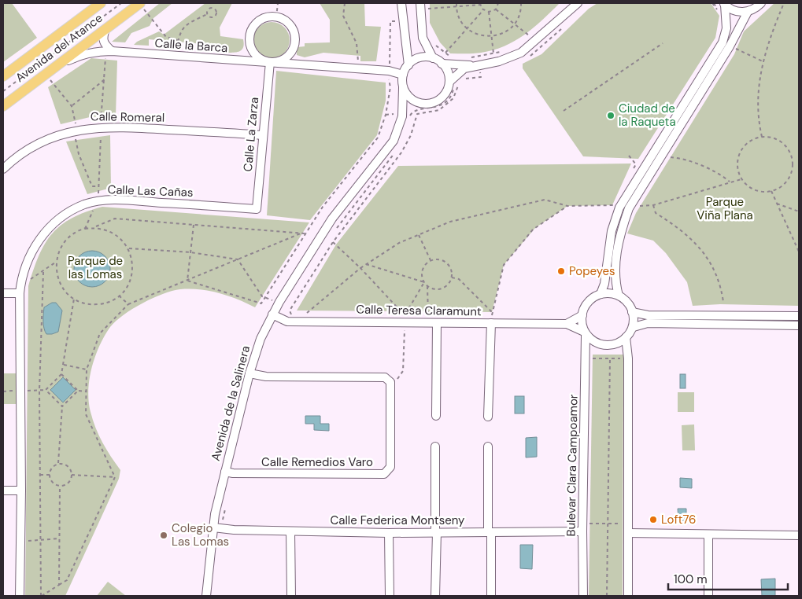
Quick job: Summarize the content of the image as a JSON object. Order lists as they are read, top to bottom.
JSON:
{
  "streets": {
    "main road": ["Avenida del Atance"],
    "street": [
      "Calle la Barca",
      "Calle Romeral",
      "Calle La Zarza",
      "Calle Las Cañas",
      "Calle Teresa Claramunt",
      "Avenida de la Salinera",
      "Calle Remedios Varo",
      "Bulevar Clara Campoamor",
      "Calle Federica Montseny"
    ]
  },
  "crossings": [
    ["Calle la Barca", "Avenida del Atance"],
    ["Calle la Barca", "Calle La Zarza"],
    ["Calle la Barca", "Avenida de la Salinera"],
    ["Calle Romeral", "Calle La Zarza"],
    ["Calle La Zarza", "Calle Las Cañas"],
    ["Calle Teresa Claramunt", "Avenida de la Salinera"],
    ["Calle Teresa Claramunt", "Bulevar Clara Campoamor"],
    ["Avenida de la Salinera", "Calle Remedios Varo"],
    ["Avenida de la Salinera", "Calle Federica Montseny"],
    ["Bulevar Clara Campoamor", "Calle Federica Montseny"]
  ],
  "parks": ["Parque Viña Plana", "Parque de las Lomas"],
  "places": [
    "Ciudad de la Raqueta",
    "Popeyes",
    "Loft76",
    "Colegio Las Lomas"
  ],
  "scale_bar": "100 m"
}
